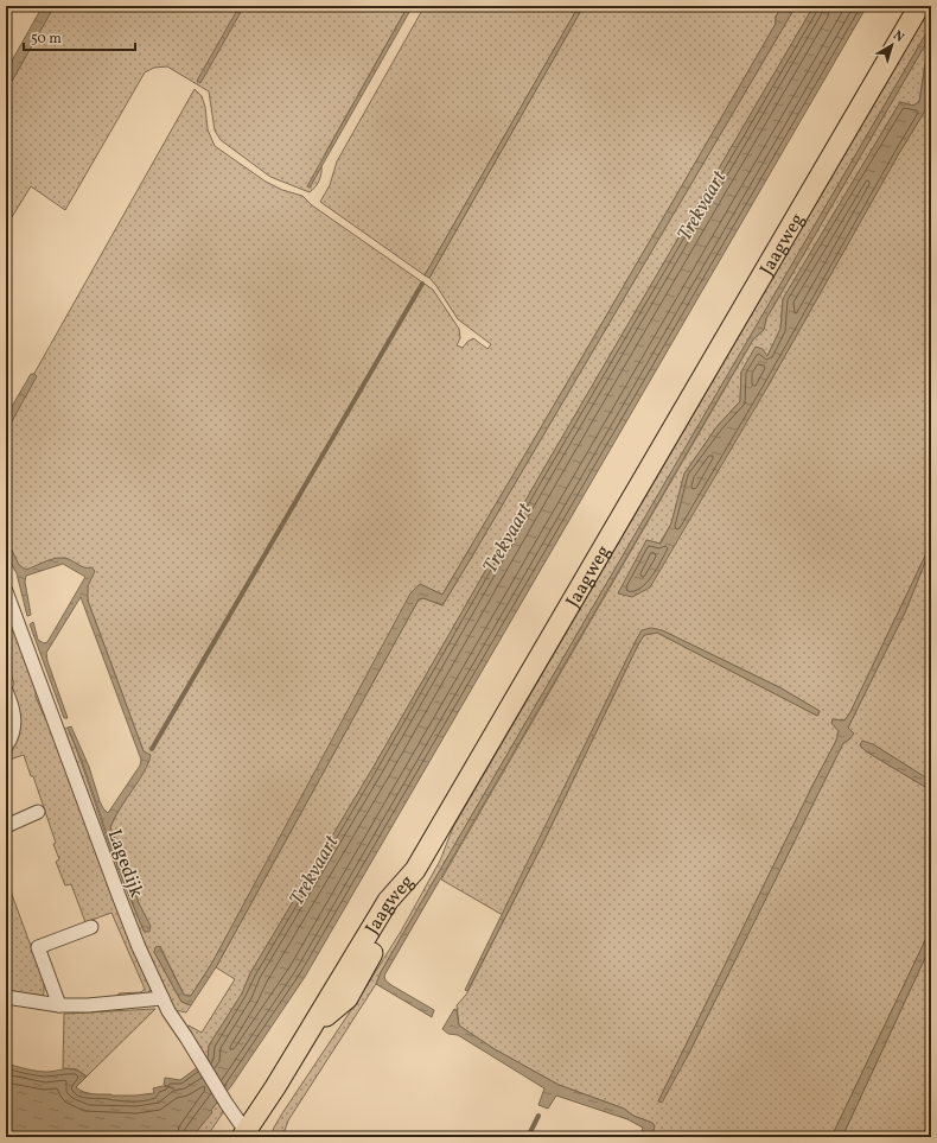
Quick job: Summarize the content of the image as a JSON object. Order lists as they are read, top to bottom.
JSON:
{
  "streets": {
    "main road": ["Jaagweg"],
    "street": ["Lagedijk"]
  },
  "crossings": [
    ["Jaagweg", "Lagedijk"]
  ],
  "water": ["Trekvaart"],
  "scale_bar": "50 m",
  "north": "top right"
}
